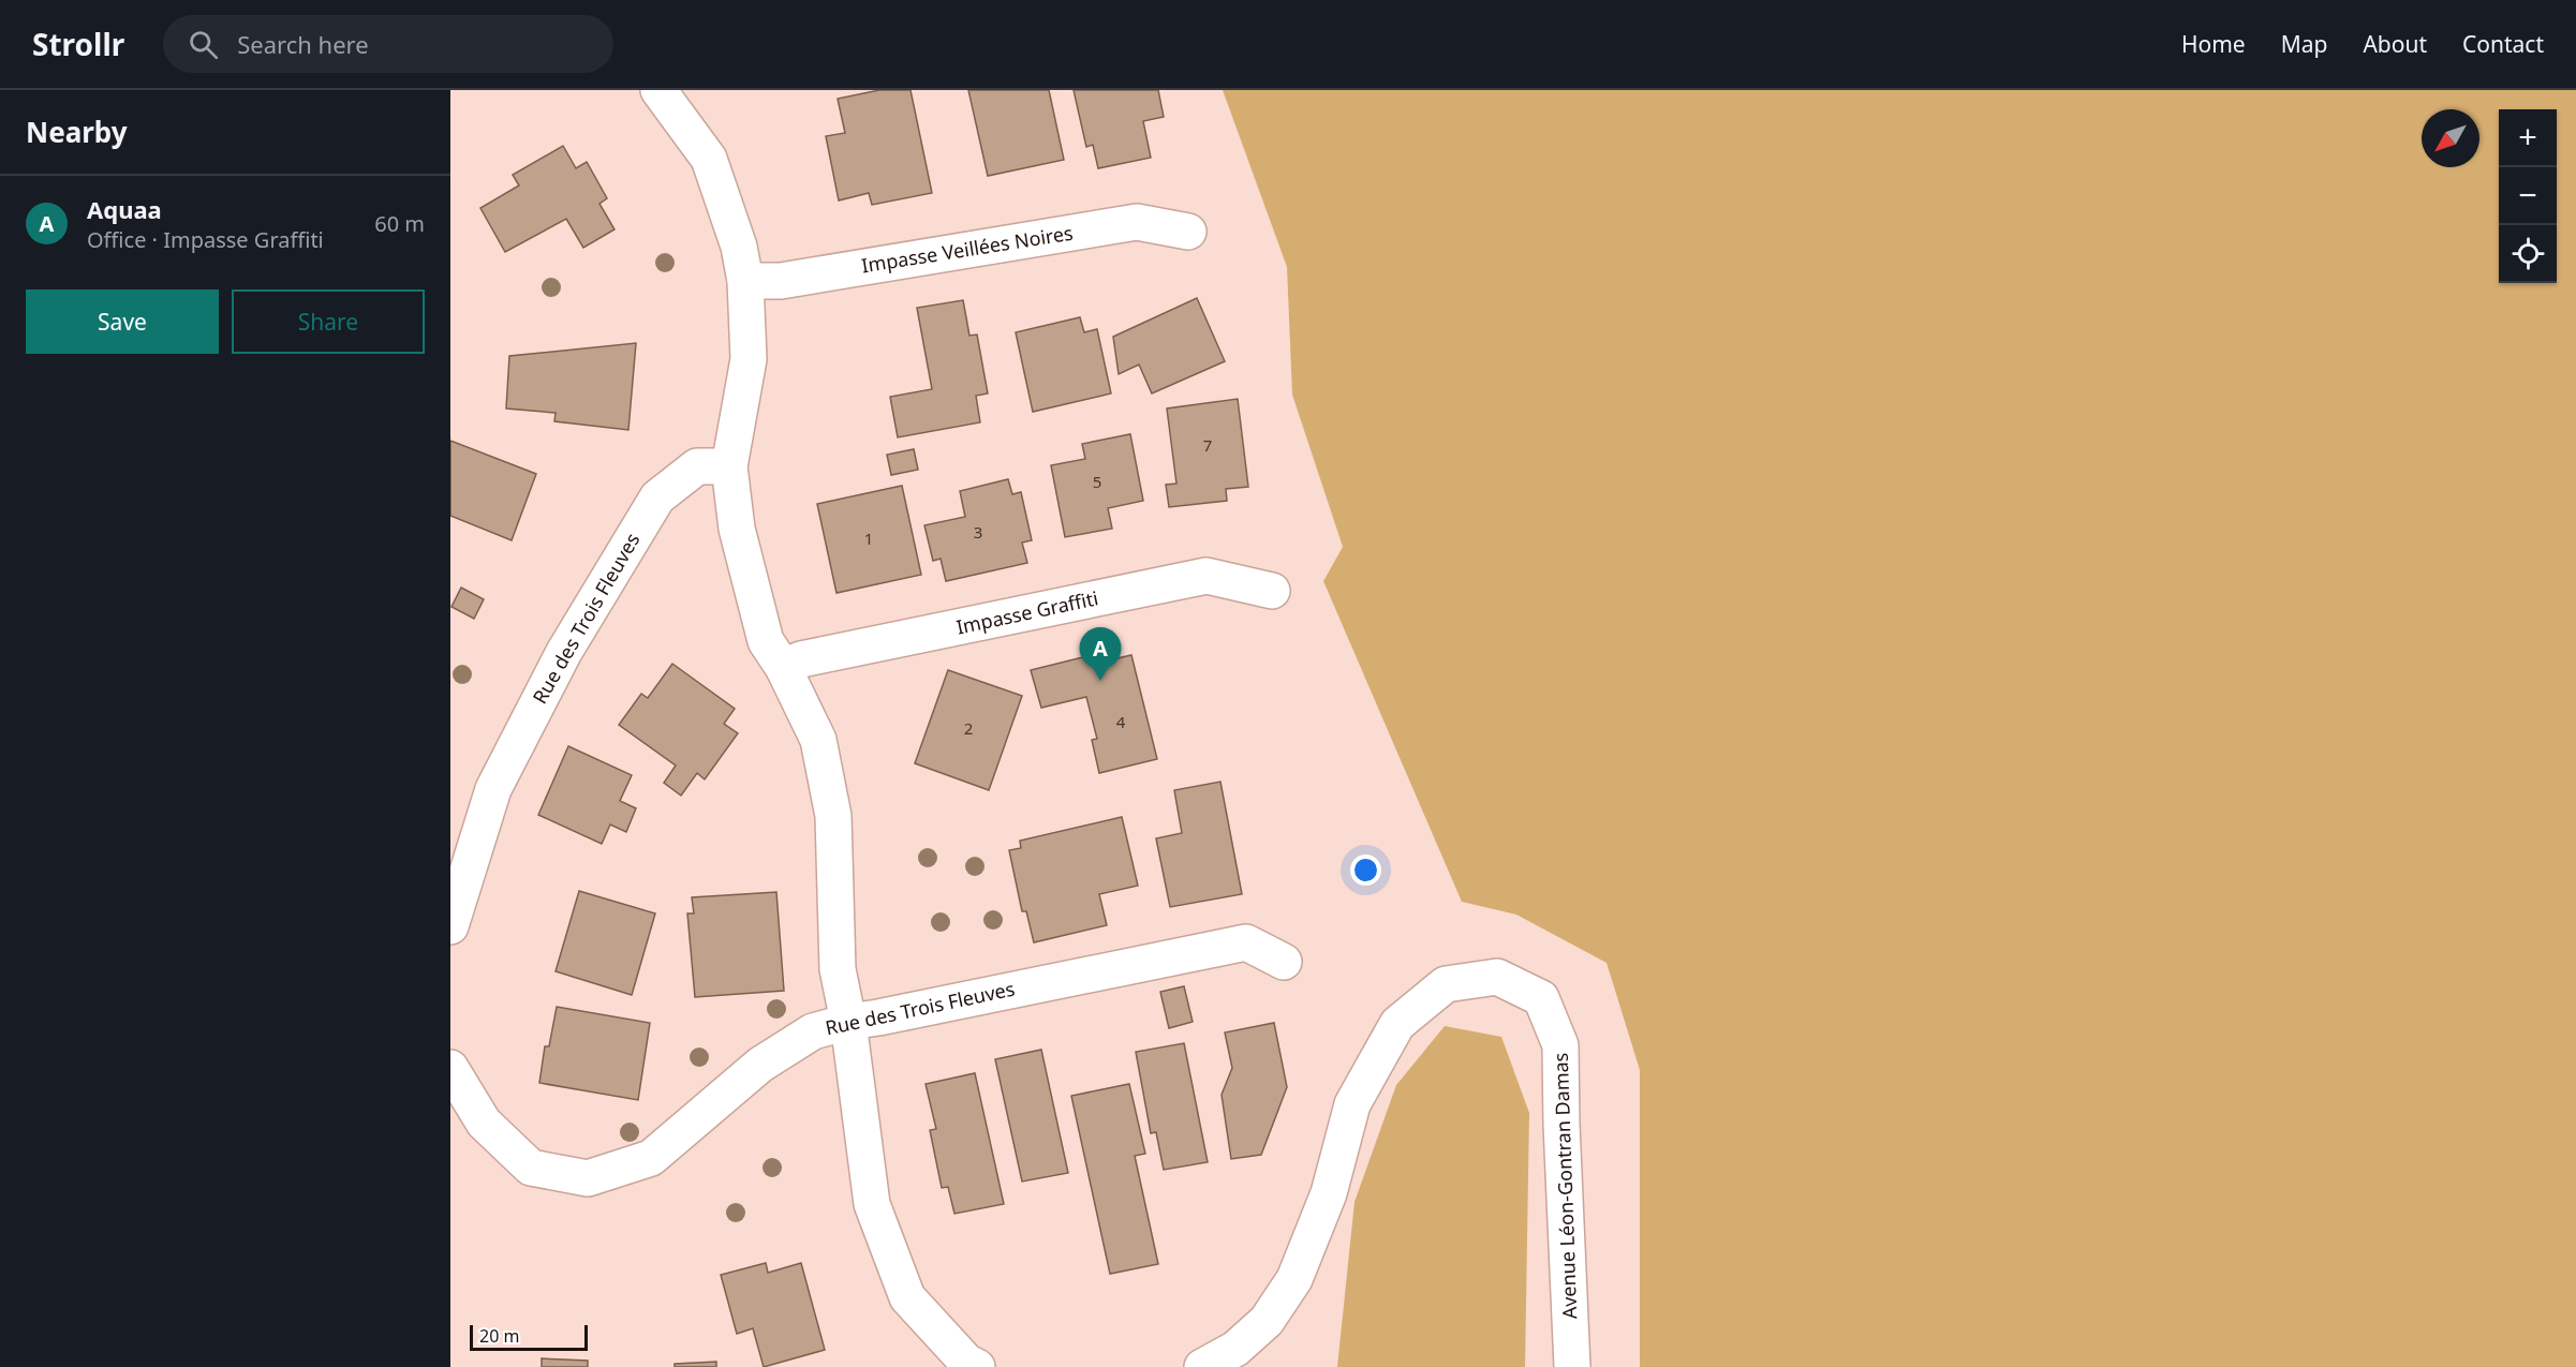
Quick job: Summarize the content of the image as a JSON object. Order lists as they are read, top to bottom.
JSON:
{
  "streets": {
    "street": [
      "Impasse Veillées Noires",
      "Impasse Graffiti",
      "Rue des Trois Fleuves",
      "Avenue Léon-Gontran Damas"
    ]
  },
  "house_numbers": [
    "7",
    "5",
    "3",
    "1",
    "4",
    "2"
  ],
  "scale_bar": "20 m",
  "north": "bottom left",
  "page": {
    "header": "Strollr",
    "search": "Search here",
    "nav": [
      "Home",
      "Map",
      "About",
      "Contact"
    ],
    "heading": "Nearby",
    "map_buttons": ["+", "−"],
    "list": [
      {
        "mark": "A",
        "name": "Aquaa",
        "note": "Office · Impasse Graffiti",
        "value": "60 m"
      }
    ],
    "buttons": ["Save", "Share"],
    "pins": "A",
    "scale": "20 m"
  }
}
